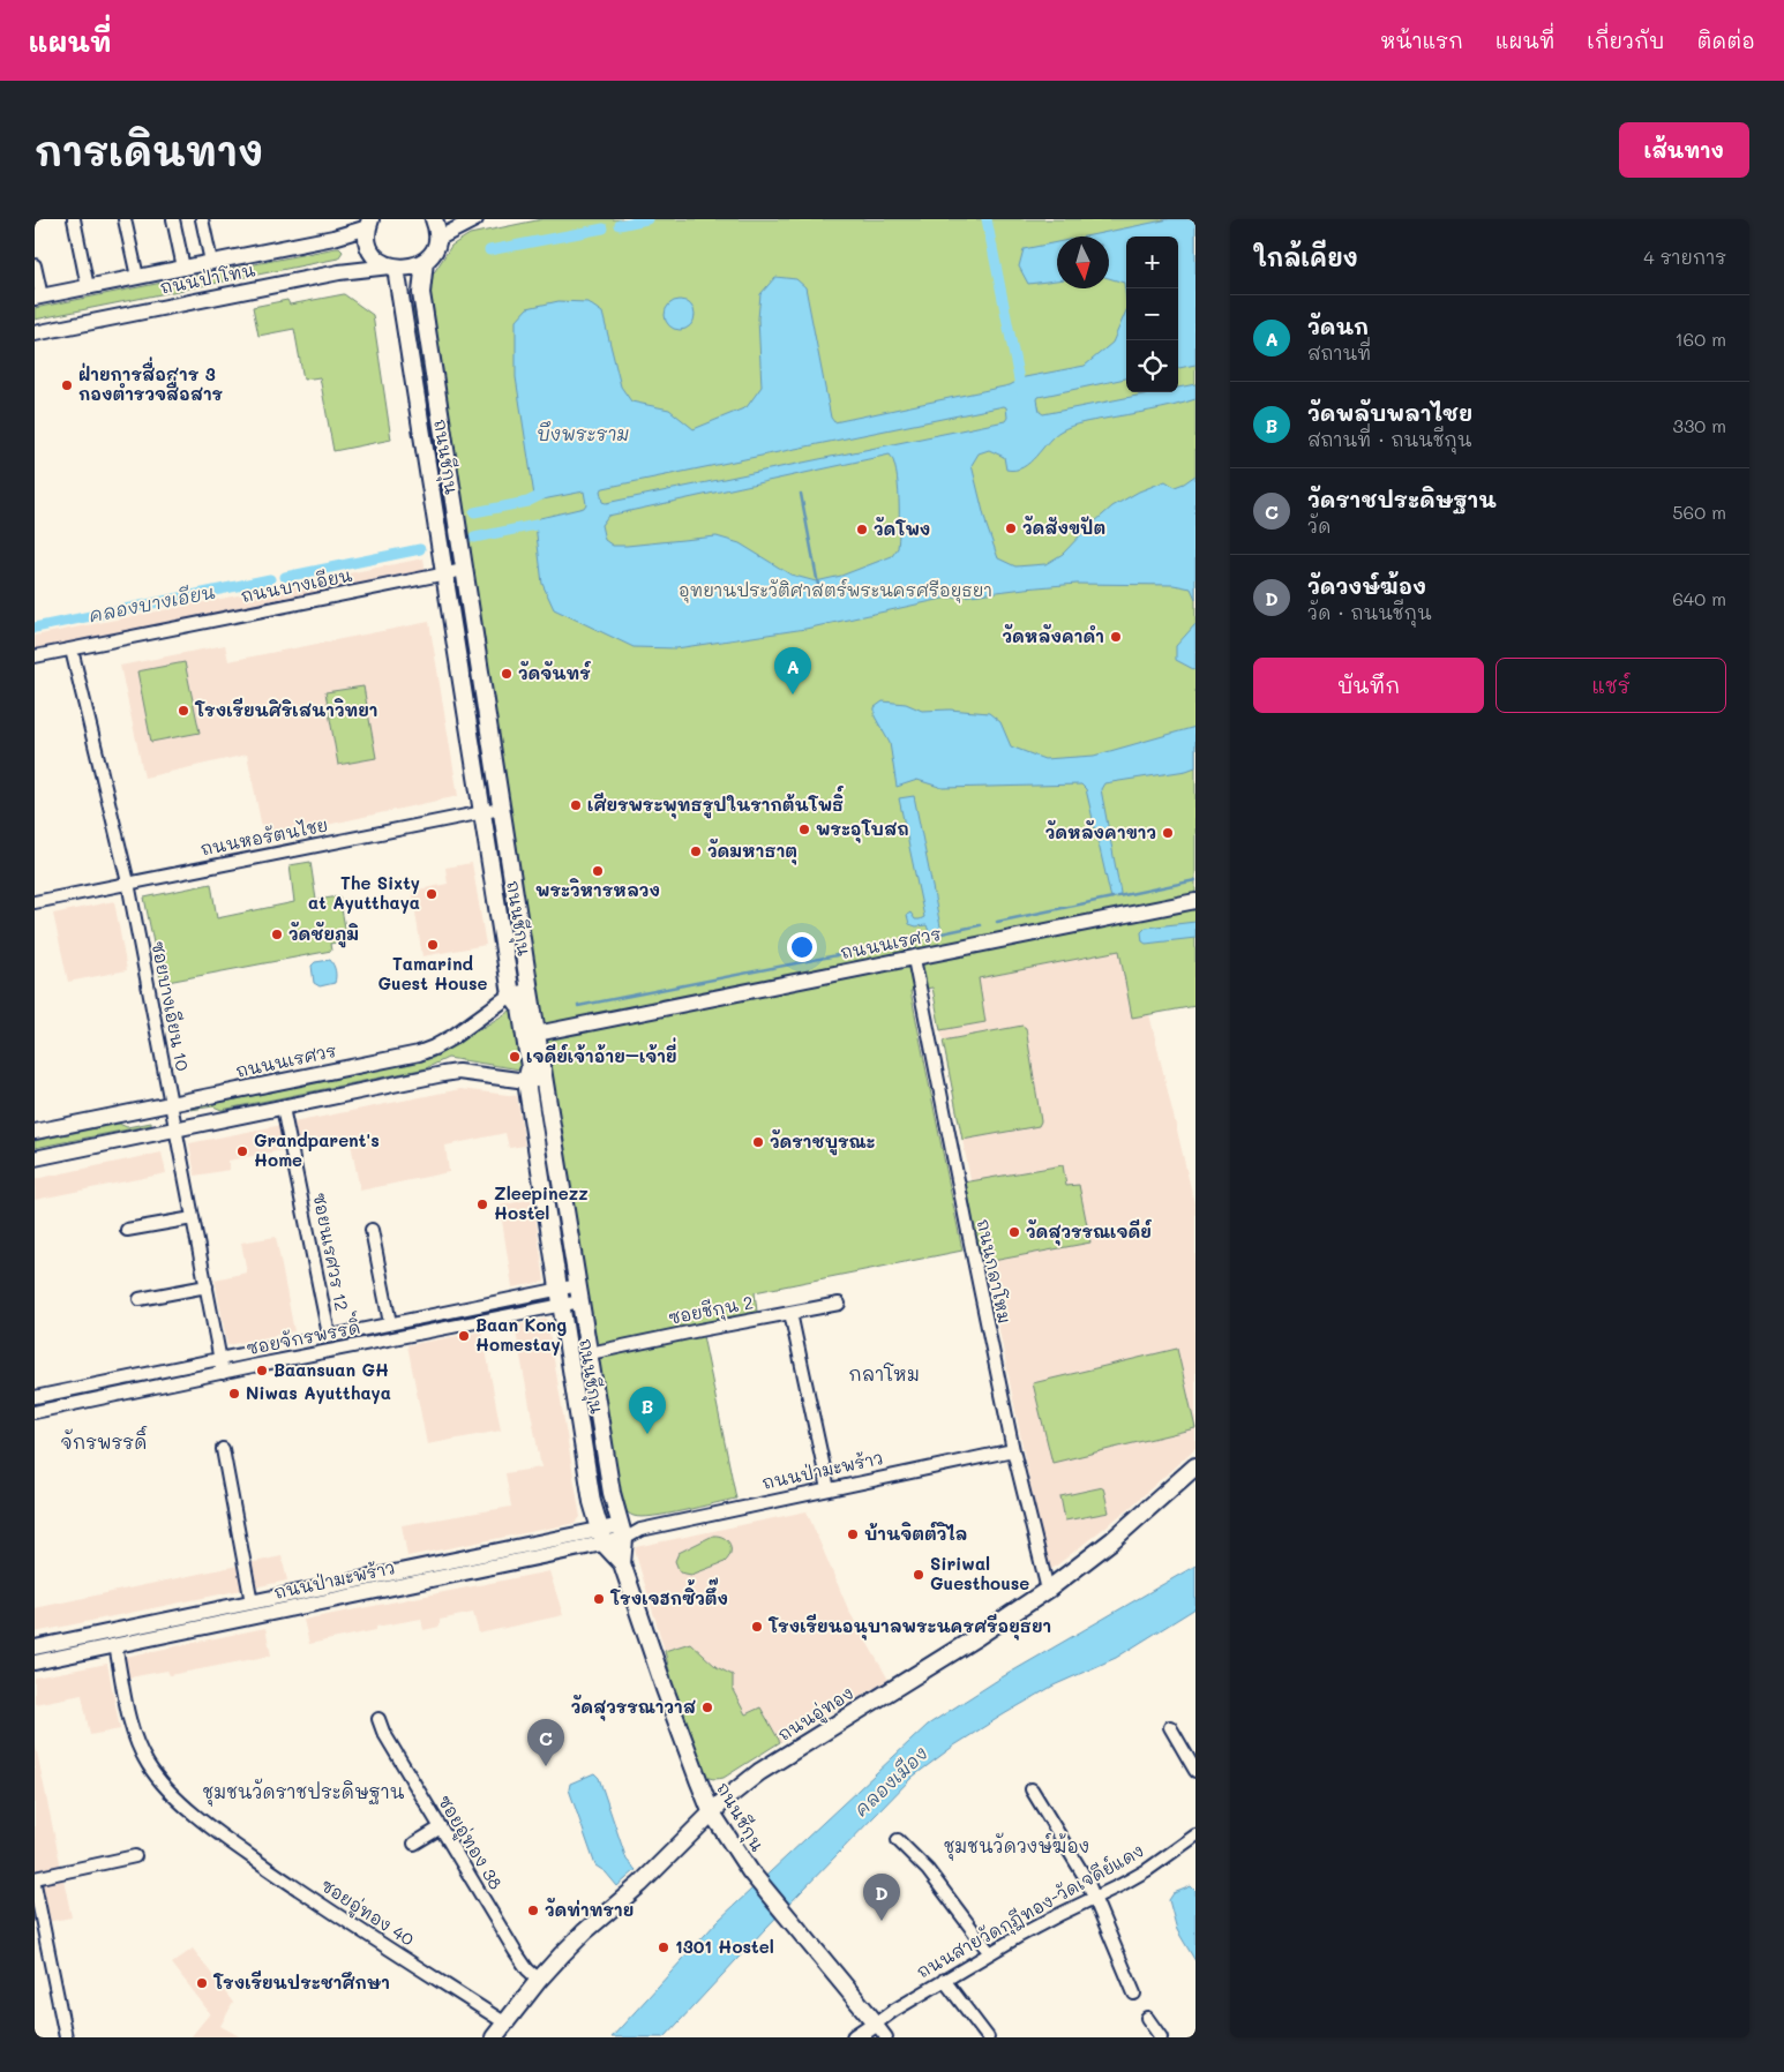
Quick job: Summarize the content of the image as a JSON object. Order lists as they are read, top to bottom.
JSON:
{
  "streets": {
    "main road": ["ถนนชีกุน", "ถนนอู่ทอง", "ถนนสายวัดกุฎีทอง-วัดเจดีย์แดง"],
    "street": [
      "ถนนป่าโทน",
      "ถนนบางเอียน",
      "ถนนหอรัตนไชย",
      "ถนนนเรศวร",
      "ซอยบางเอียน 10",
      "ซอยนเรศวร 12",
      "ถนนกลาโหม",
      "ซอยชีกุน 2",
      "ซอยจักรพรรดิ์",
      "ถนนป่ามะพร้าว",
      "ซอยอู่ทอง 38",
      "ซอยอู่ทอง 40"
    ]
  },
  "crossings": [
    ["ถนนป่าโทน", "ถนนชีกุน"],
    ["ถนนชีกุน", "ถนนบางเอียน"],
    ["ถนนชีกุน", "ถนนหอรัตนไชย"],
    ["ถนนชีกุน", "ถนนนเรศวร"],
    ["ถนนชีกุน", "ซอยชีกุน 2"],
    ["ถนนชีกุน", "ซอยจักรพรรดิ์"],
    ["ถนนชีกุน", "ถนนป่ามะพร้าว"],
    ["ถนนชีกุน", "ถนนอู่ทอง"],
    ["ถนนชีกุน", "ถนนสายวัดกุฎีทอง-วัดเจดีย์แดง"],
    ["ถนนบางเอียน", "ซอยบางเอียน 10"],
    ["ถนนหอรัตนไชย", "ซอยบางเอียน 10"],
    ["ถนนนเรศวร", "ซอยบางเอียน 10"],
    ["ถนนนเรศวร", "ถนนกลาโหม"],
    ["ซอยบางเอียน 10", "ซอยจักรพรรดิ์"],
    ["ซอยนเรศวร 12", "ซอยจักรพรรดิ์"],
    ["ถนนกลาโหม", "ถนนป่ามะพร้าว"],
    ["ถนนกลาโหม", "ถนนอู่ทอง"],
    ["ถนนป่ามะพร้าว", "ซอยอู่ทอง 40"],
    ["ถนนอู่ทอง", "ซอยอู่ทอง 38"],
    ["ถนนอู่ทอง", "ซอยอู่ทอง 40"]
  ],
  "districts": [
    "กลาโหม",
    "จักรพรรดิ์",
    "ชุมชนวัดราชประดิษฐาน",
    "ชุมชนวัดวงษ์ฆ้อง"
  ],
  "water": ["บึงพระราม", "คลองบางเอียน", "คลองเมือง"],
  "parks": ["อุทยานประวัติศาสตร์พระนครศรีอยุธยา"],
  "places": [
    "ฝ่ายการสื่อสาร 3 กองตำรวจสื่อสาร",
    "วัดสังขปัต",
    "วัดโพง",
    "วัดหลังคาดำ",
    "วัดจันทร์",
    "โรงเรียนศิริเสนาวิทยา",
    "เศียรพระพุทธรูปในรากต้นโพธิ์",
    "พระอุโบสถ",
    "วัดหลังคาขาว",
    "วัดมหาธาตุ",
    "พระวิหารหลวง",
    "The Sixty at Ayutthaya",
    "วัดชัยภูมิ",
    "Tamarind Guest House",
    "เจดีย์เจ้าอ้าย–เจ้ายี่",
    "วัดราชบูรณะ",
    "Grandparent's Home",
    "Zleepinezz Hostel",
    "วัดสุวรรณเจดีย์",
    "Baan Kong Homestay",
    "Baansuan GH",
    "Niwas Ayutthaya",
    "บ้านจิตต์วิไล",
    "Siriwal Guesthouse",
    "โรงเจฮกซิ้วตึ๊ง",
    "โรงเรียนอนุบาลพระนครศรีอยุธยา",
    "วัดสุวรรณาวาส",
    "วัดท่าทราย",
    "1301 Hostel",
    "โรงเรียนประชาศึกษา"
  ],
  "north": "bottom",
  "page": {
    "header": "แผนที่",
    "nav": [
      "หน้าแรก",
      "แผนที่",
      "เกี่ยวกับ",
      "ติดต่อ"
    ],
    "buttons": [
      "เส้นทาง",
      ["บันทึก", "แชร์"]
    ],
    "title": "การเดินทาง",
    "heading": ["ใกล้เคียง", "4 รายการ"],
    "map_buttons": ["+", "−"],
    "list": [
      {
        "mark": "A",
        "name": "วัดนก",
        "note": "สถานที่",
        "value": "160 m"
      },
      {
        "mark": "B",
        "name": "วัดพลับพลาไชย",
        "note": "สถานที่ · ถนนชีกุน",
        "value": "330 m"
      },
      {
        "mark": "C",
        "name": "วัดราชประดิษฐาน",
        "note": "วัด",
        "value": "560 m"
      },
      {
        "mark": "D",
        "name": "วัดวงษ์ฆ้อง",
        "note": "วัด · ถนนชีกุน",
        "value": "640 m"
      }
    ],
    "pins": [
      "A",
      "B",
      "C",
      "D"
    ]
  }
}
